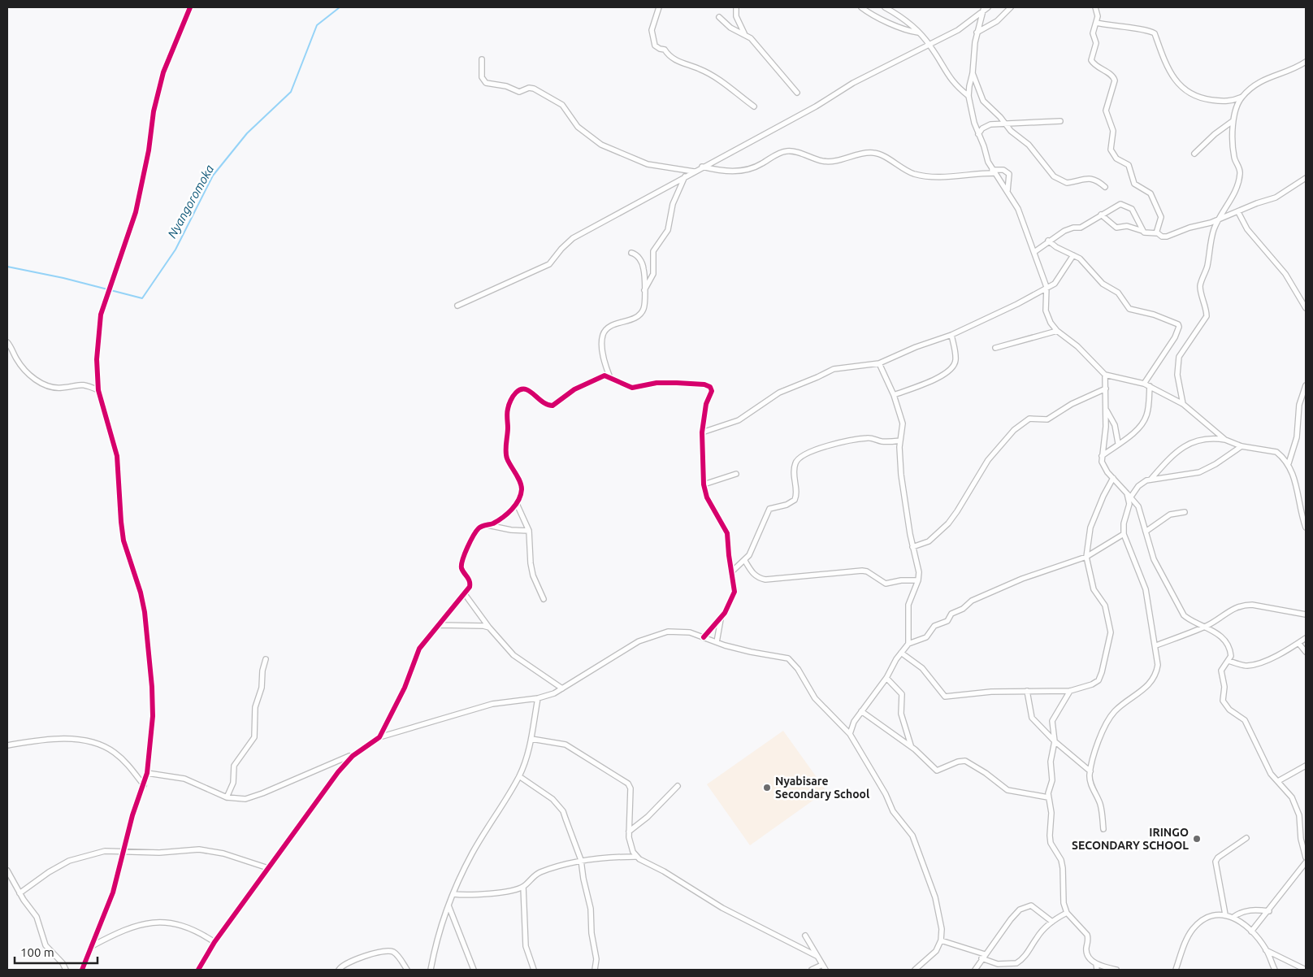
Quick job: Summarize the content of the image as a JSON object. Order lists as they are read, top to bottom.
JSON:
{
  "water": ["Nyangoromoka"],
  "places": ["Nyabisare Secondary School", "IRINGO SECONDARY SCHOOL"],
  "scale_bar": "100 m"
}
